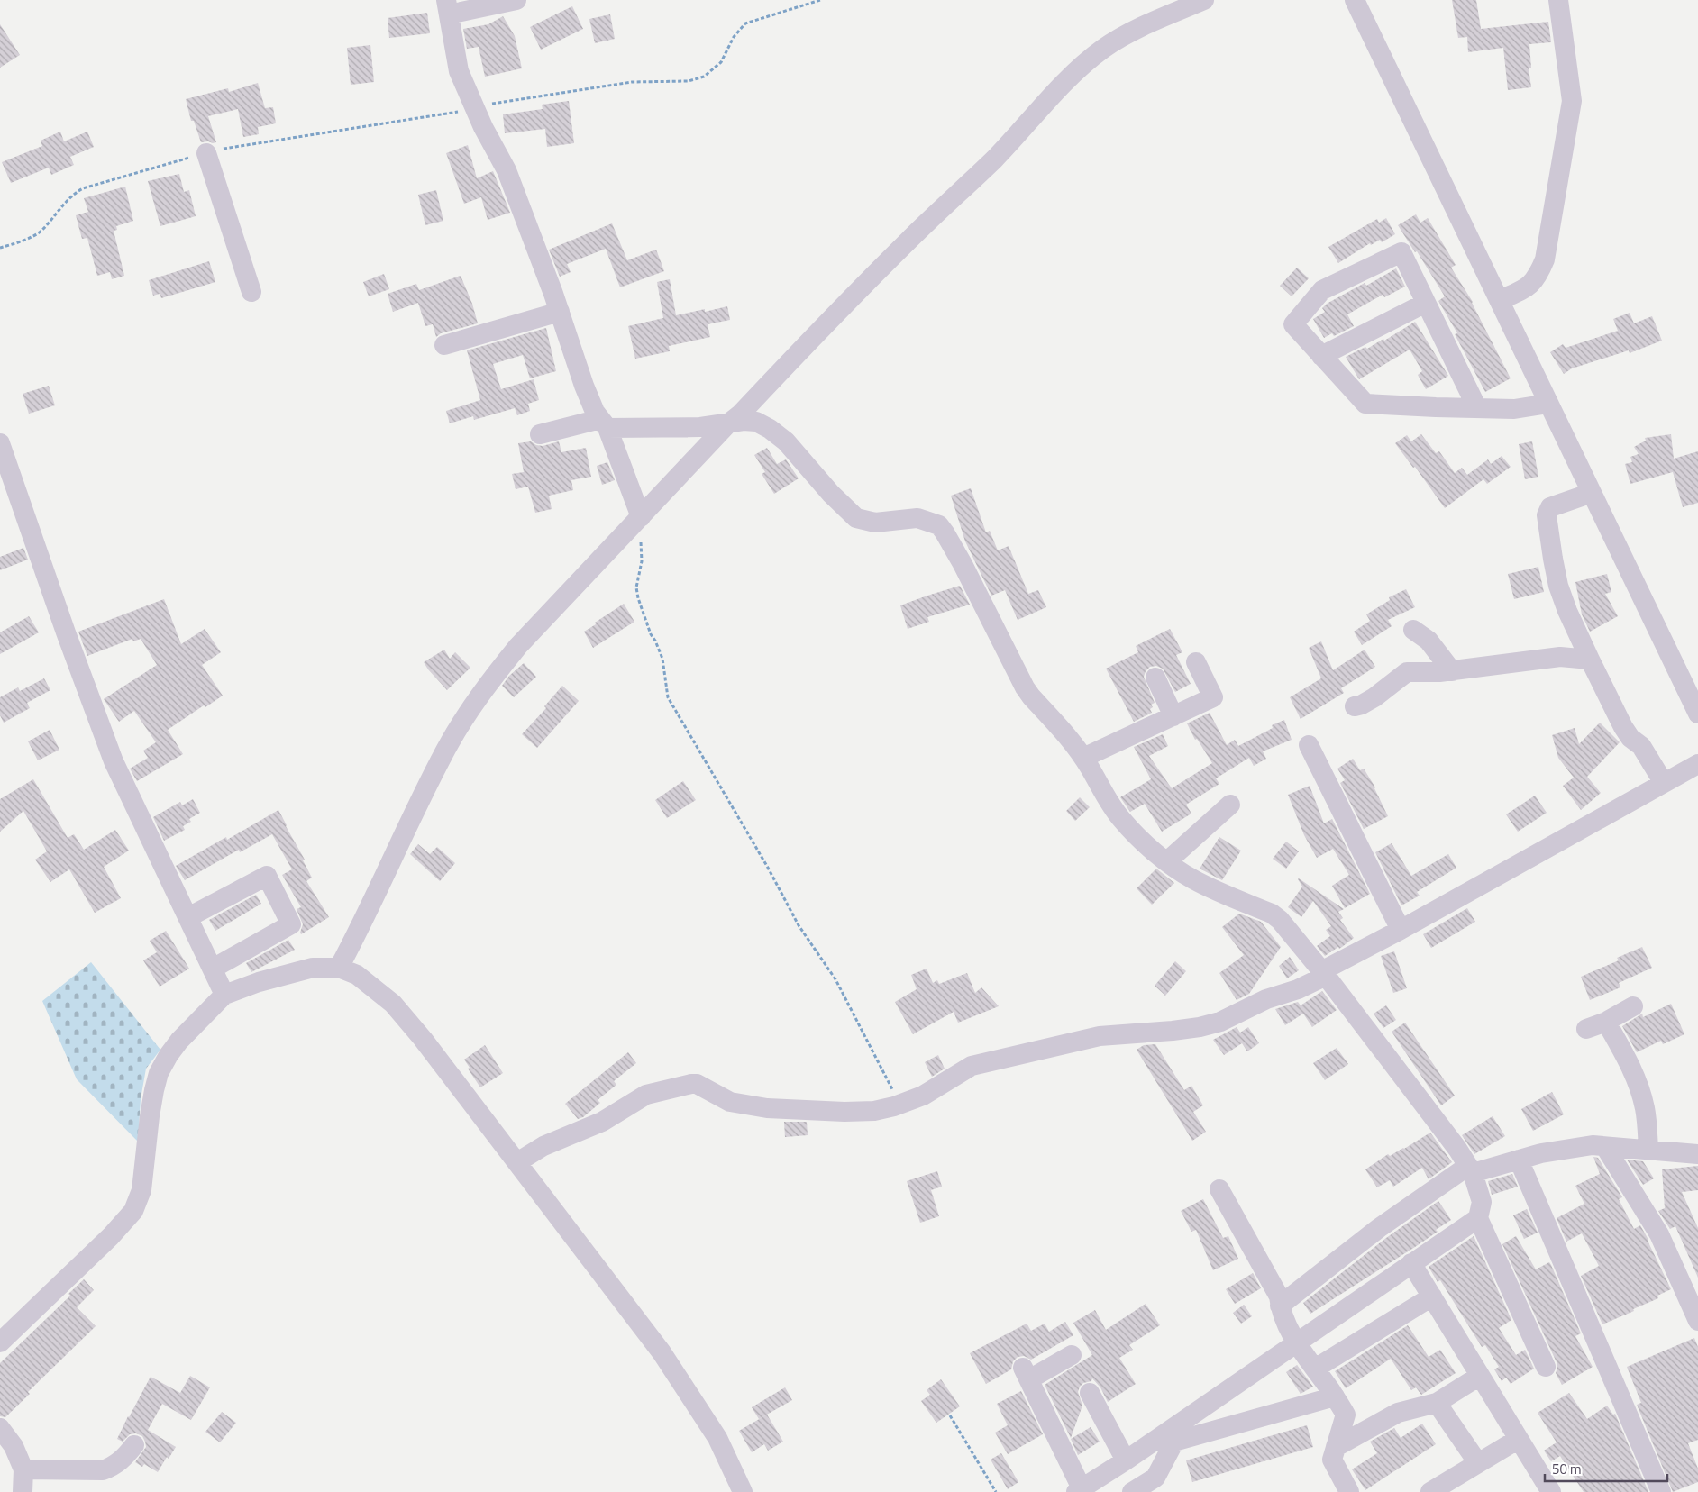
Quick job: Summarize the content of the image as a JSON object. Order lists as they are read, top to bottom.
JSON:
{
  "scale_bar": "50 m"
}
